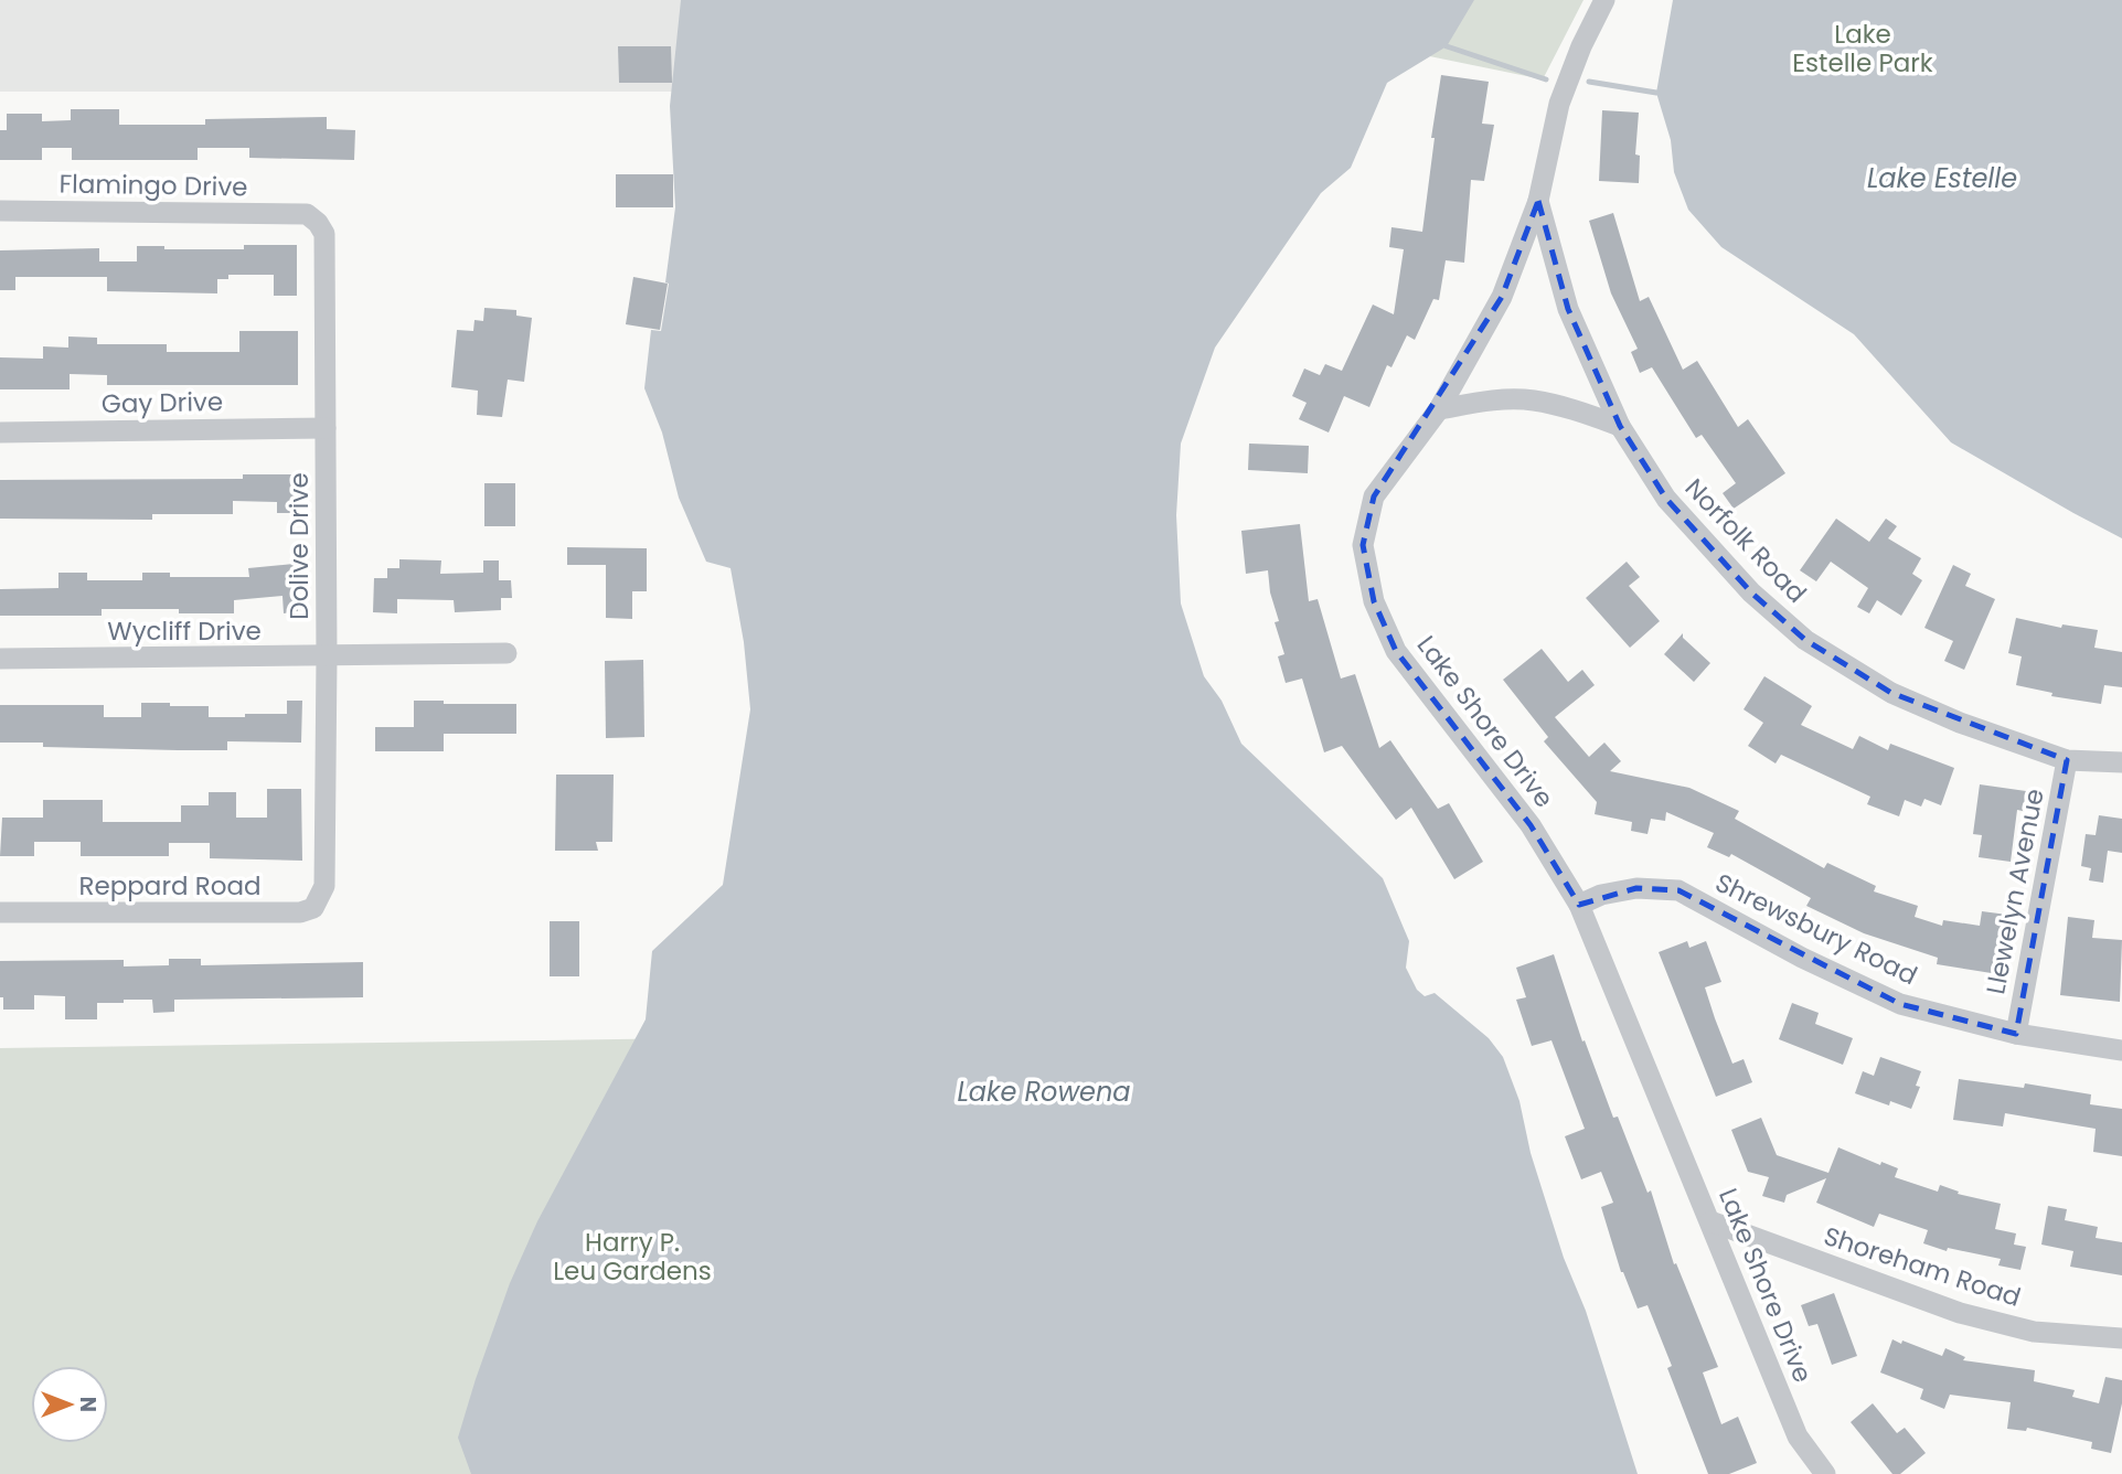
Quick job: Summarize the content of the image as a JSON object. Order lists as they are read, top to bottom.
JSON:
{
  "streets": {
    "street": [
      "Flamingo Drive",
      "Gay Drive",
      "Norfolk Road",
      "Dolive Drive",
      "Wycliff Drive",
      "Lake Shore Drive",
      "Reppard Road",
      "Llewelyn Avenue",
      "Shrewsbury Road",
      "Shoreham Road"
    ]
  },
  "crossings": [
    ["Flamingo Drive", "Dolive Drive"],
    ["Gay Drive", "Dolive Drive"],
    ["Norfolk Road", "Lake Shore Drive"],
    ["Norfolk Road", "Llewelyn Avenue"],
    ["Dolive Drive", "Wycliff Drive"],
    ["Dolive Drive", "Reppard Road"],
    ["Lake Shore Drive", "Shrewsbury Road"],
    ["Lake Shore Drive", "Shoreham Road"],
    ["Llewelyn Avenue", "Shrewsbury Road"]
  ],
  "water": ["Lake Estelle", "Lake Rowena"],
  "parks": ["Lake Estelle Park", "Harry P. Leu Gardens"],
  "north": "right"
}
